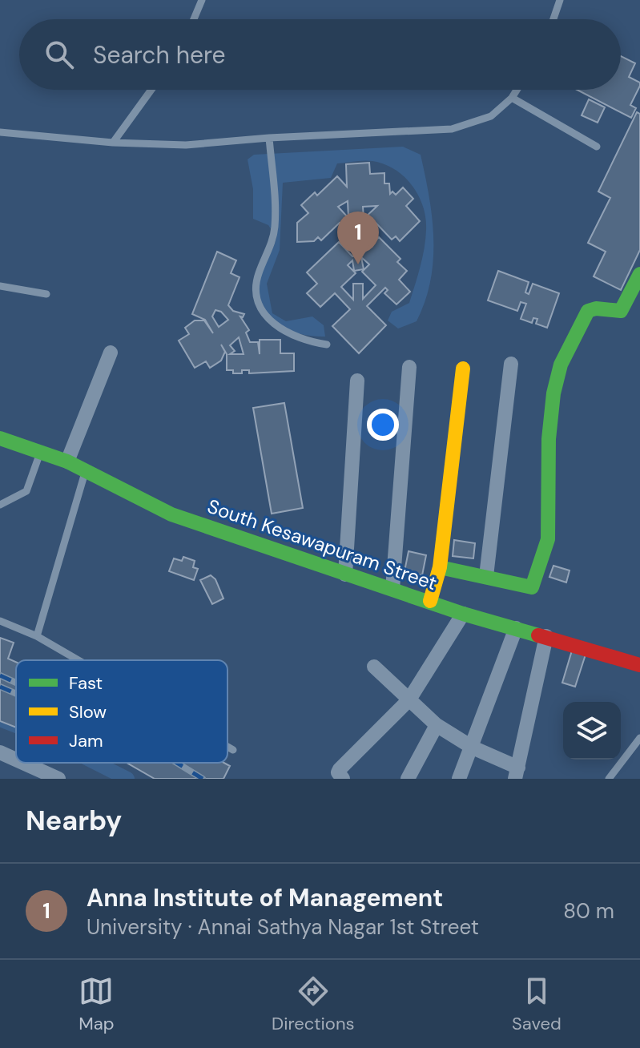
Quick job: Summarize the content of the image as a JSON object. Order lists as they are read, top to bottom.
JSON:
{
  "streets": {
    "street": ["South Kesawapuram Street"]
  },
  "legend": ["Fast", "Slow", "Jam"],
  "page": {
    "search": "Search here",
    "pins": "1",
    "heading": "Nearby",
    "list": [
      {
        "mark": "1",
        "name": "Anna Institute of Management",
        "note": "University · Annai Sathya Nagar 1st Street",
        "value": "80 m"
      }
    ],
    "nav": ["Map", "Directions", "Saved"]
  }
}
